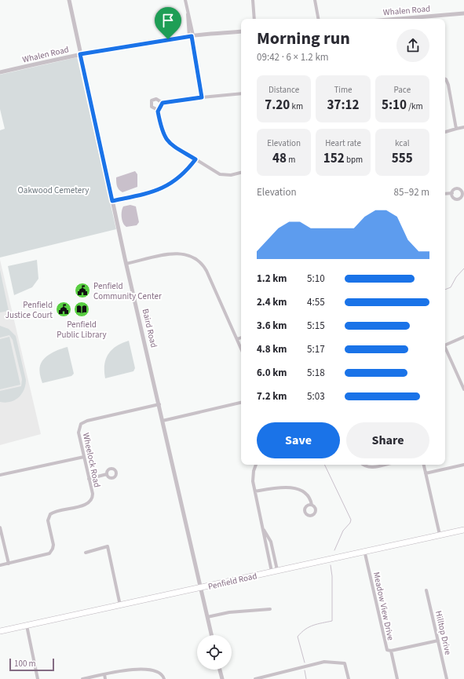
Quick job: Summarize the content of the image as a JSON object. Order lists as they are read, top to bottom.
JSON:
{
  "streets": {
    "main road": ["Penfield Road"],
    "street": [
      "Whalen Road",
      "Baird Road",
      "Wheelock Road",
      "Meadow View Drive",
      "Hilltop Drive"
    ]
  },
  "crossings": [
    ["Whalen Road", "Baird Road"],
    ["Baird Road", "Wheelock Road"],
    ["Baird Road", "Penfield Road"],
    ["Penfield Road", "Meadow View Drive"]
  ],
  "parks": ["Oakwood Cemetery"],
  "places": {
    "public building": ["Penfield Community Center", "Penfield Justice Court"],
    "library": ["Penfield Public Library"]
  },
  "scale_bar": "100 m",
  "page": {
    "heading": ["Morning run", "09:42 · 6 × 1.2 km"],
    "stats": [
      ["Distance", "7.20 km"],
      ["Time", "37:12"],
      ["Pace", "5:10 /km"],
      ["Elevation", "48 m"],
      ["Heart rate", "152 bpm"],
      ["kcal", "555"]
    ],
    "chart": ["Elevation", "85–92 m"],
    "list": [
      {
        "name": "1.2 km",
        "note": "5:10"
      },
      {
        "name": "2.4 km",
        "note": "4:55"
      },
      {
        "name": "3.6 km",
        "note": "5:15"
      },
      {
        "name": "4.8 km",
        "note": "5:17"
      },
      {
        "name": "6.0 km",
        "note": "5:18"
      },
      {
        "name": "7.2 km",
        "note": "5:03"
      }
    ],
    "buttons": ["Save", "Share"],
    "scale": "100 m"
  }
}
